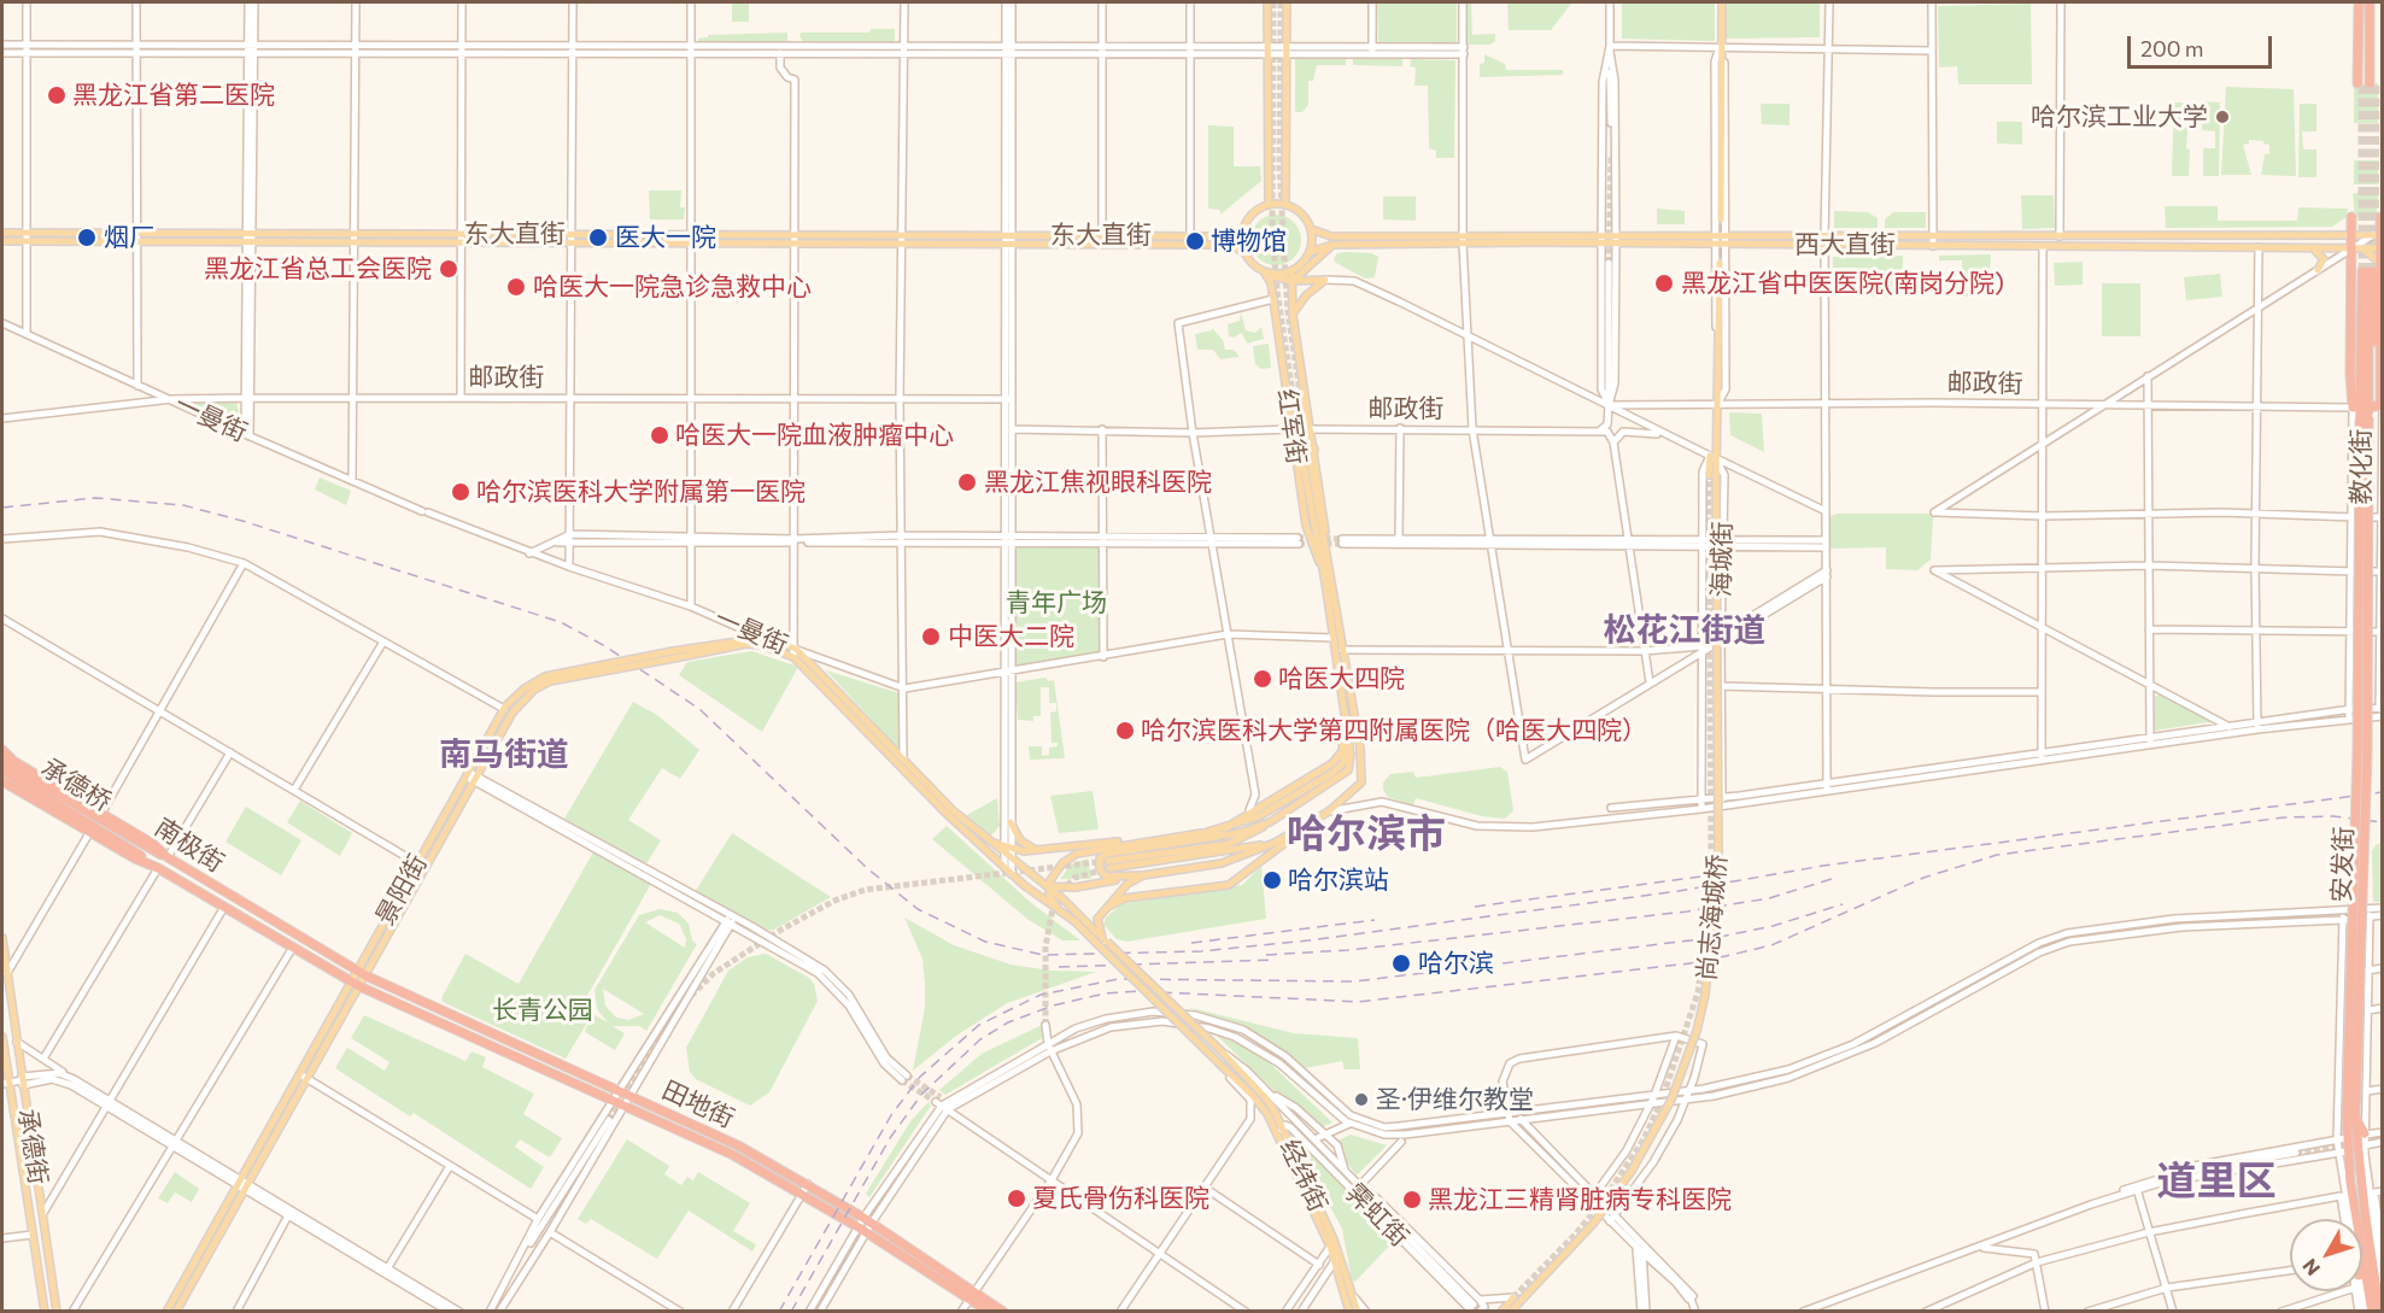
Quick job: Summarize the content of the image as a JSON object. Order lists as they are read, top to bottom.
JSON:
{
  "streets": {
    "highway": [
      "教化街",
      "承德桥",
      "南极街",
      "安发街",
      "田地街"
    ],
    "main road": [
      "东大直街",
      "西大直街",
      "一曼街",
      "红军街",
      "海城街",
      "景阳街",
      "尚志海城桥",
      "承德街",
      "经纬街"
    ],
    "street": ["邮政街", "霁虹街"]
  },
  "crossings": [
    ["东大直街", "西大直街"],
    ["东大直街", "红军街"],
    ["西大直街", "红军街"],
    ["西大直街", "教化街"],
    ["西大直街", "海城街"],
    ["邮政街", "一曼街"],
    ["邮政街", "红军街"],
    ["邮政街", "教化街"],
    ["邮政街", "海城街"],
    ["一曼街", "景阳街"],
    ["教化街", "安发街"],
    ["海城街", "尚志海城桥"],
    ["南极街", "景阳街"],
    ["南极街", "田地街"],
    ["景阳街", "田地街"],
    ["经纬街", "霁虹街"]
  ],
  "districts": [
    "松花江街道",
    "南马街道",
    "哈尔滨市",
    "道里区"
  ],
  "parks": ["青年广场", "长青公园"],
  "places": [
    "黑龙江省第二医院",
    "哈尔滨工业大学",
    "烟厂",
    "医大一院",
    "博物馆",
    "黑龙江省总工会医院",
    "黑龙江省中医医院(南岗分院)",
    "哈医大一院急诊急救中心",
    "哈医大一院血液肿瘤中心",
    "黑龙江焦视眼科医院",
    "哈尔滨医科大学附属第一医院",
    "中医大二院",
    "哈医大四院",
    "哈尔滨医科大学第四附属医院（哈医大四院）",
    "哈尔滨站",
    "哈尔滨",
    "圣·伊维尔教堂",
    "夏氏骨伤科医院",
    "黑龙江三精肾脏病专科医院"
  ],
  "scale_bar": "200 m",
  "north": "bottom left"
}
